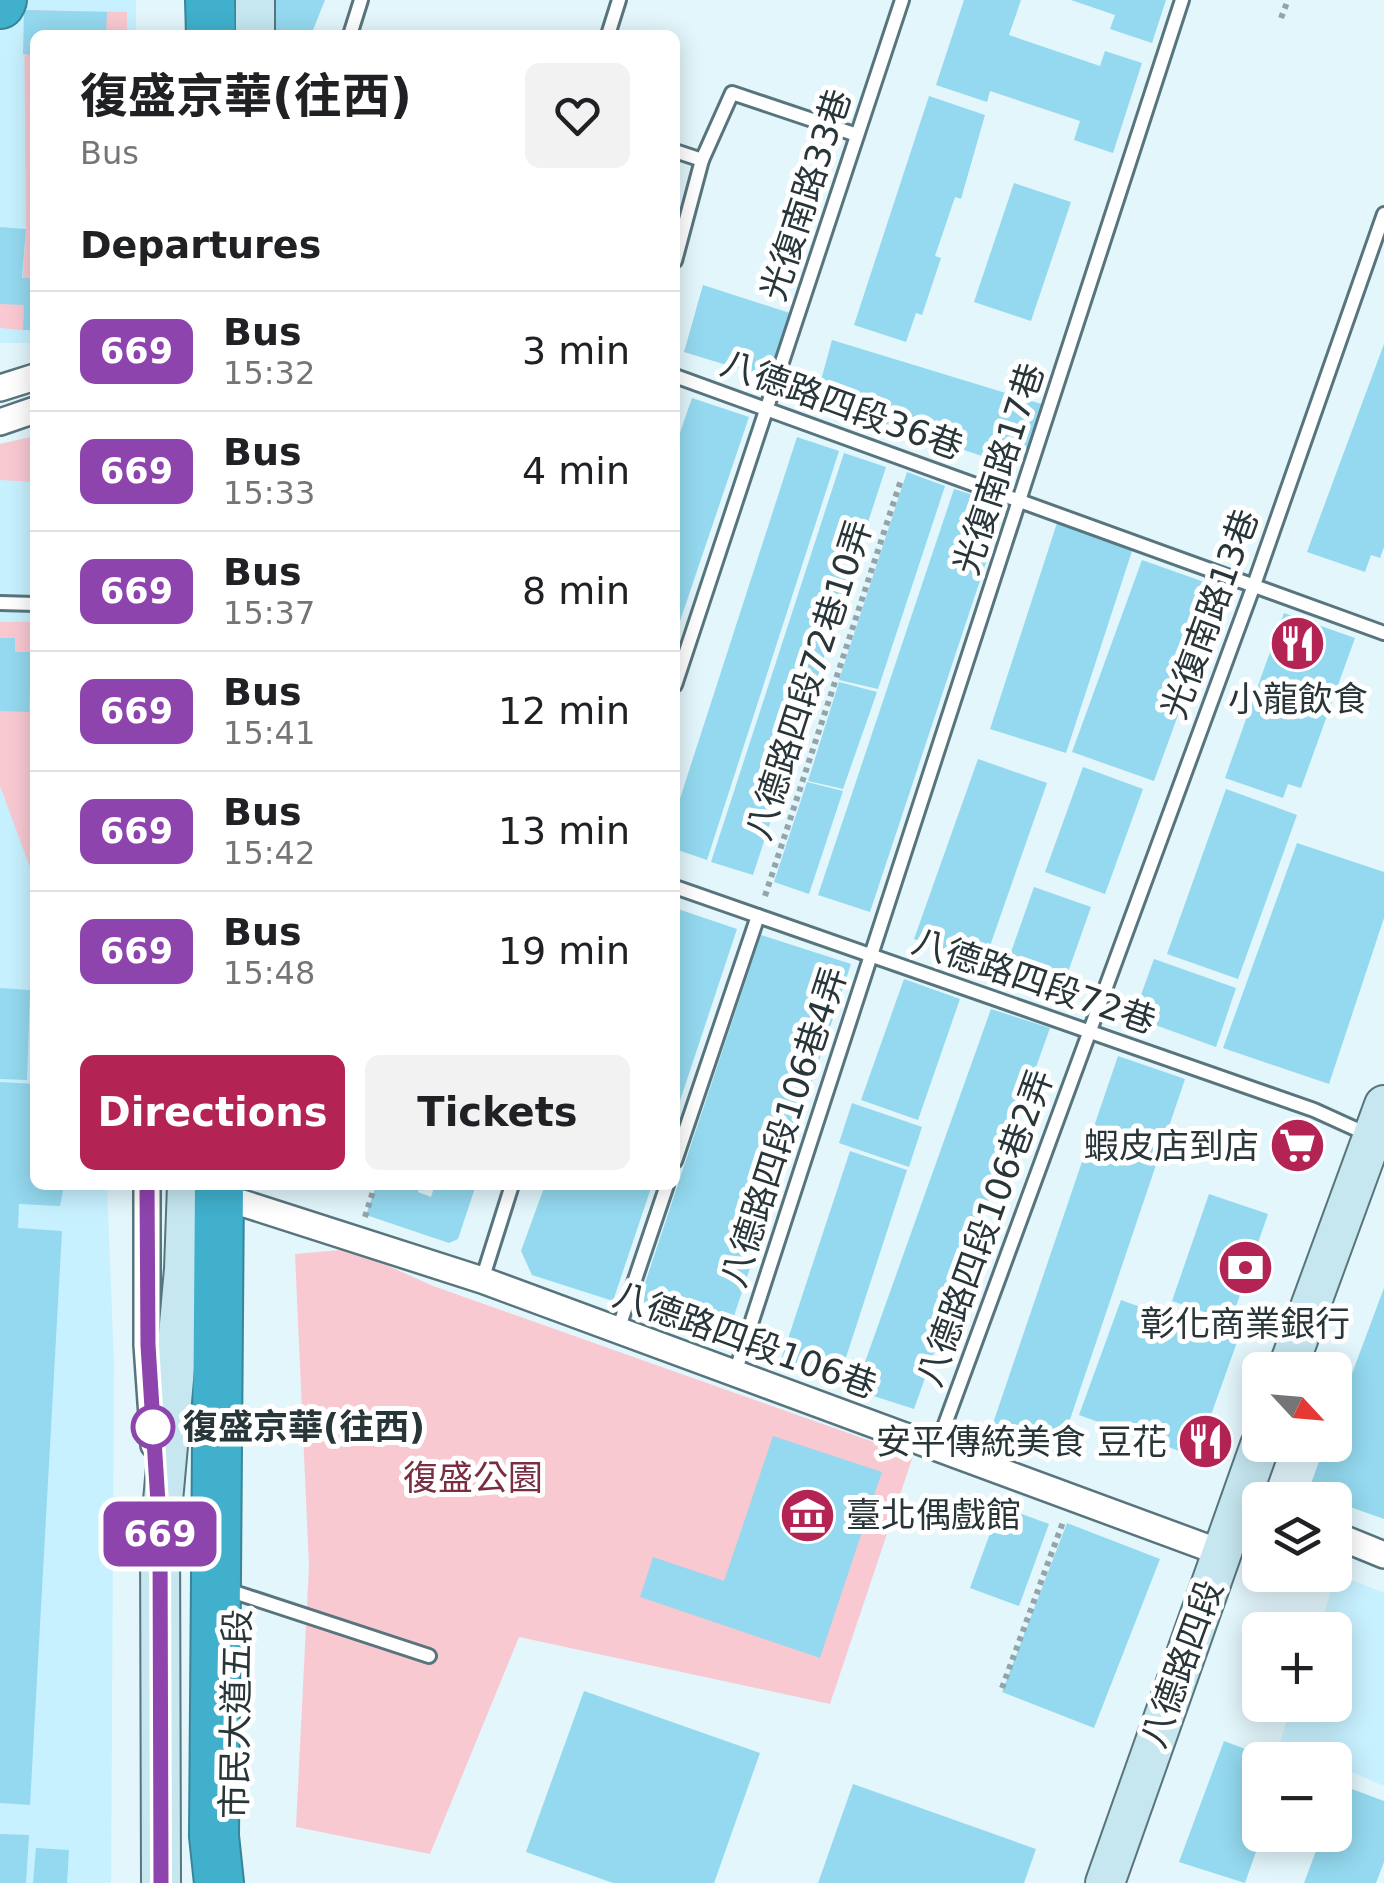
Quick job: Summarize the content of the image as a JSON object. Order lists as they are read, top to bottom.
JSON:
{
  "streets": {
    "street": ["八德路四段106巷", "八德路四段", "市民大道五段"],
    "lane": [
      "光復南路33巷",
      "八德路四段36巷",
      "光復南路17巷",
      "光復南路13巷",
      "八德路四段72巷",
      "八德路四段106巷4弄",
      "八德路四段106巷2弄"
    ],
    "path": ["八德路四段72巷10弄"]
  },
  "crossings": [
    ["光復南路33巷", "八德路四段36巷"],
    ["八德路四段36巷", "光復南路17巷"],
    ["八德路四段36巷", "光復南路13巷"],
    ["八德路四段36巷", "八德路四段72巷10弄"],
    ["光復南路17巷", "八德路四段72巷"],
    ["光復南路17巷", "八德路四段106巷4弄"],
    ["光復南路13巷", "八德路四段72巷"],
    ["光復南路13巷", "八德路四段106巷2弄"],
    ["八德路四段72巷10弄", "八德路四段72巷"],
    ["八德路四段72巷", "八德路四段106巷4弄"],
    ["八德路四段72巷", "八德路四段106巷2弄"],
    ["八德路四段106巷4弄", "八德路四段106巷"],
    ["八德路四段106巷2弄", "八德路四段106巷"],
    ["八德路四段106巷", "八德路四段"],
    ["八德路四段106巷", "市民大道五段"]
  ],
  "parks": ["復盛公園"],
  "places": {
    "restaurant": ["小龍飲食", "安平傳統美食 豆花"],
    "supermarket": ["蝦皮店到店"],
    "bank": ["彰化商業銀行"],
    "other": ["復盛京華(往西)"],
    "museum": ["臺北偶戲館"]
  },
  "lines": ["bus line 669"],
  "north": "bottom right",
  "page": {
    "on_map": "669",
    "heading": [
      ["復盛京華(往西)", "Bus"],
      "Departures"
    ],
    "list": [
      {
        "mark": "669",
        "name": "Bus",
        "note": "15:32",
        "value": "3 min"
      },
      {
        "mark": "669",
        "name": "Bus",
        "note": "15:33",
        "value": "4 min"
      },
      {
        "mark": "669",
        "name": "Bus",
        "note": "15:37",
        "value": "8 min"
      },
      {
        "mark": "669",
        "name": "Bus",
        "note": "15:41",
        "value": "12 min"
      },
      {
        "mark": "669",
        "name": "Bus",
        "note": "15:42",
        "value": "13 min"
      },
      {
        "mark": "669",
        "name": "Bus",
        "note": "15:48",
        "value": "19 min"
      }
    ],
    "buttons": ["Directions", "Tickets"],
    "map_buttons": ["+", "−"]
  }
}
